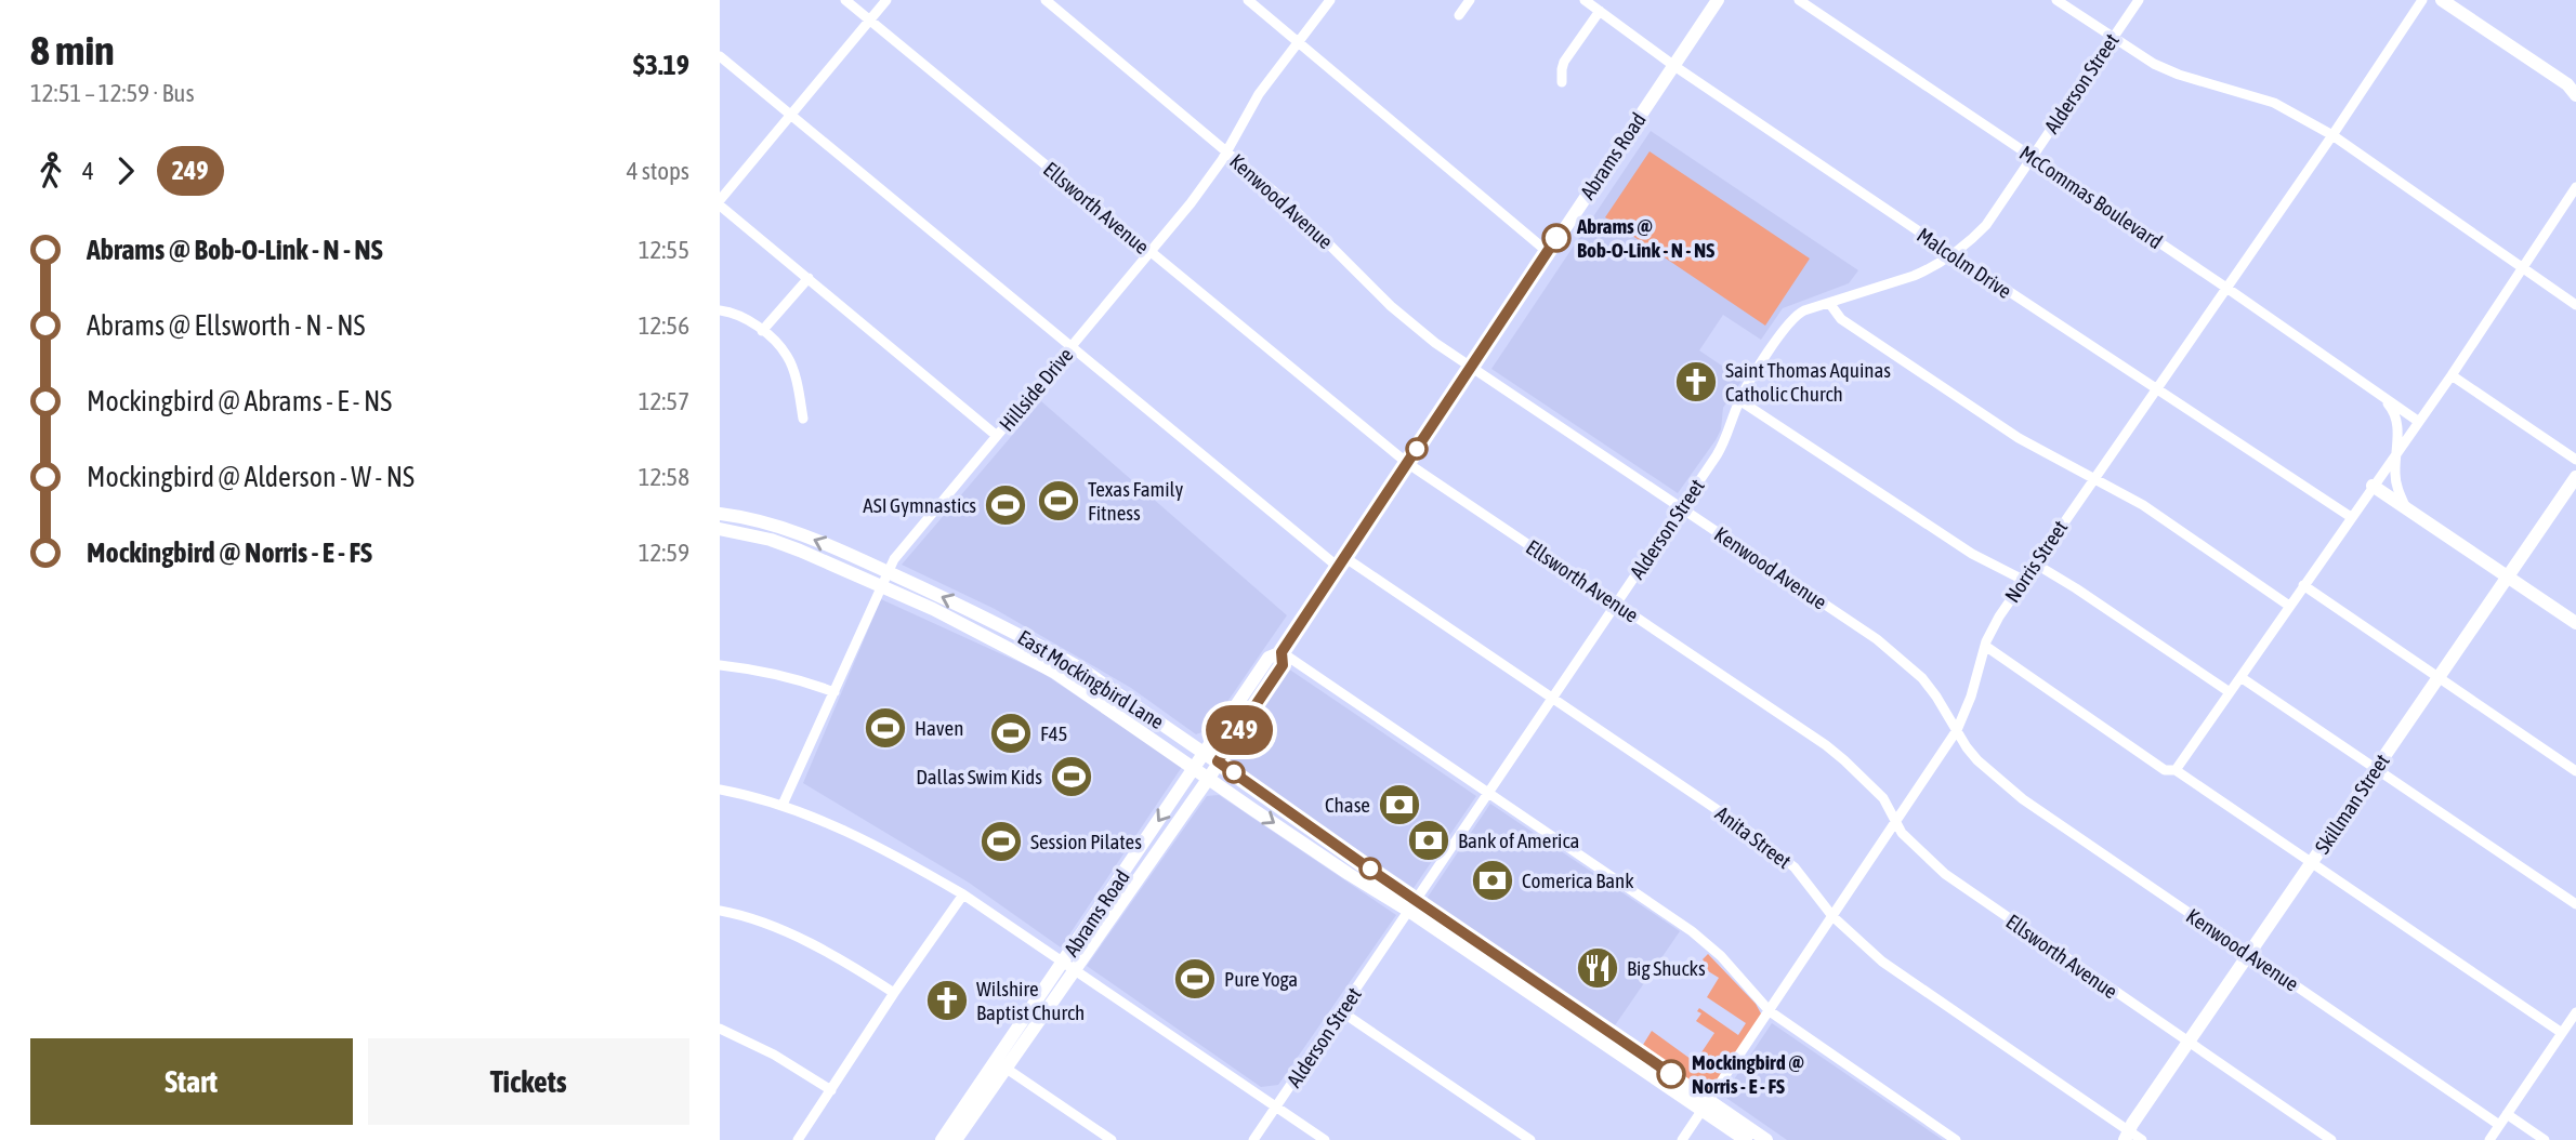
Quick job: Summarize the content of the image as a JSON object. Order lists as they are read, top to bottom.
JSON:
{
  "streets": {
    "main road": ["Abrams Road", "East Mockingbird Lane", "Skillman Street"],
    "street": [
      "Alderson Street",
      "McCommas Boulevard",
      "Kenwood Avenue",
      "Ellsworth Avenue",
      "Malcolm Drive",
      "Hillside Drive",
      "Norris Street",
      "Anita Street"
    ]
  },
  "crossings": [
    ["Alderson Street", "McCommas Boulevard"],
    ["Alderson Street", "Kenwood Avenue"],
    ["Alderson Street", "Ellsworth Avenue"],
    ["Alderson Street", "Malcolm Drive"],
    ["Alderson Street", "East Mockingbird Lane"],
    ["Alderson Street", "Anita Street"],
    ["Abrams Road", "Kenwood Avenue"],
    ["Abrams Road", "Ellsworth Avenue"],
    ["Abrams Road", "Malcolm Drive"],
    ["Abrams Road", "East Mockingbird Lane"],
    ["Abrams Road", "Anita Street"],
    ["McCommas Boulevard", "Norris Street"],
    ["Kenwood Avenue", "Hillside Drive"],
    ["Kenwood Avenue", "Norris Street"],
    ["Kenwood Avenue", "Skillman Street"],
    ["Ellsworth Avenue", "Hillside Drive"],
    ["Ellsworth Avenue", "Norris Street"],
    ["Ellsworth Avenue", "Skillman Street"],
    ["Malcolm Drive", "Norris Street"],
    ["Hillside Drive", "East Mockingbird Lane"],
    ["Hillside Drive", "Anita Street"],
    ["Norris Street", "East Mockingbird Lane"],
    ["Norris Street", "Anita Street"],
    ["Skillman Street", "Anita Street"]
  ],
  "places": {
    "other": ["Abrams @ Bob-O-Link - N - NS", "Mockingbird @ Norris - E - FS"],
    "church": ["Saint Thomas Aquinas Catholic Church", "Wilshire Baptist Church"],
    "sports": [
      "Texas Family Fitness",
      "ASI Gymnastics",
      "Haven",
      "F45",
      "Dallas Swim Kids",
      "Session Pilates",
      "Pure Yoga"
    ],
    "bank": ["Chase", "Bank of America", "Comerica Bank"],
    "restaurant": ["Big Shucks"]
  },
  "lines": ["bus line 249"],
  "page": {
    "heading": ["8 min", "12:51 – 12:59 · Bus", "$3.19"],
    "on_map": "249",
    "legs": ["4", "249", "4 stops"],
    "list": [
      {
        "name": "Abrams @ Bob-O-Link - N - NS",
        "value": "12:55"
      },
      {
        "name": "Abrams @ Ellsworth - N - NS",
        "value": "12:56"
      },
      {
        "name": "Mockingbird @ Abrams - E - NS",
        "value": "12:57"
      },
      {
        "name": "Mockingbird @ Alderson - W - NS",
        "value": "12:58"
      },
      {
        "name": "Mockingbird @ Norris - E - FS",
        "value": "12:59"
      }
    ],
    "buttons": ["Start", "Tickets"]
  }
}
